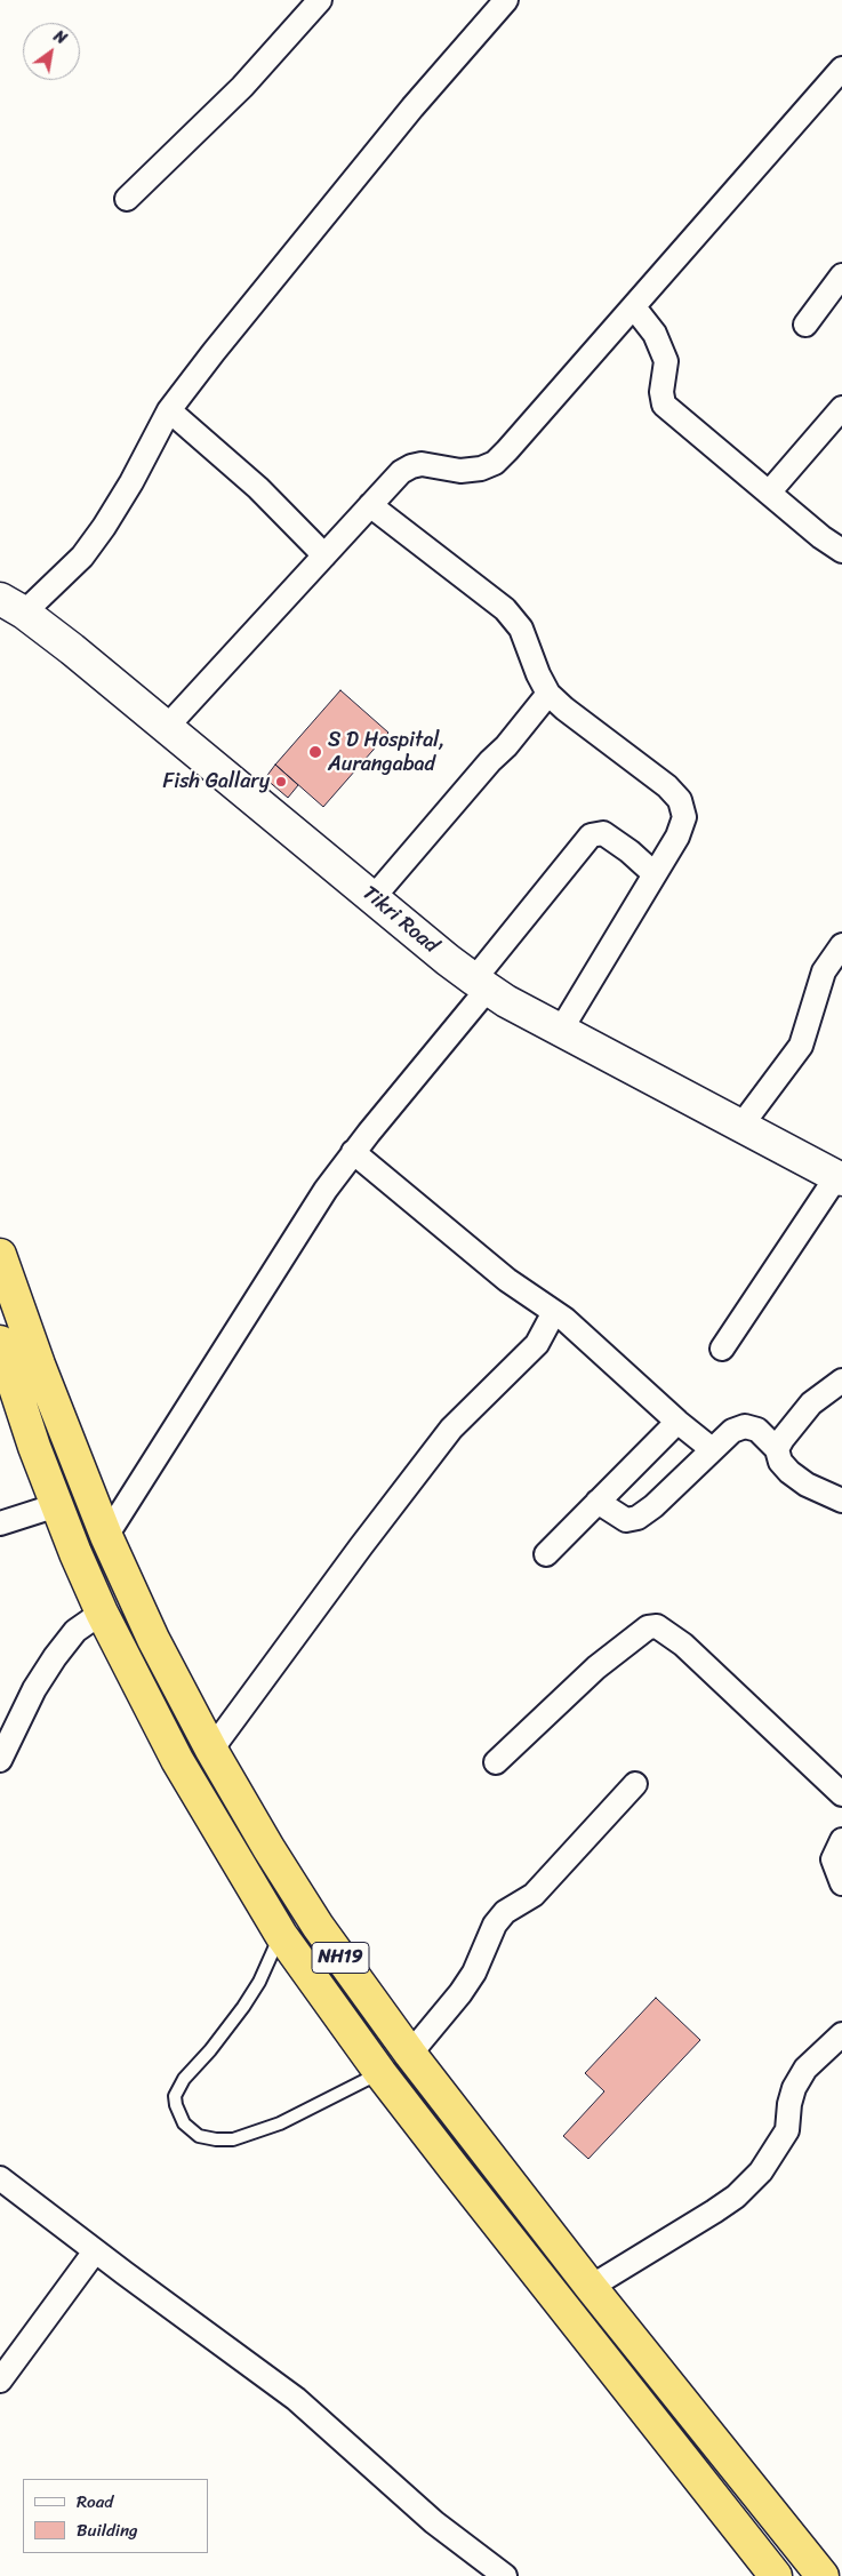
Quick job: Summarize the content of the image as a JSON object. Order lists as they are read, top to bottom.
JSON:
{
  "streets": {
    "highway": ["NH19"],
    "street": ["Tikri Road"]
  },
  "places": ["S D Hospital, Aurangabad", "Fish Gallary"],
  "legend": ["Road", "Building"],
  "north": "top right"
}
